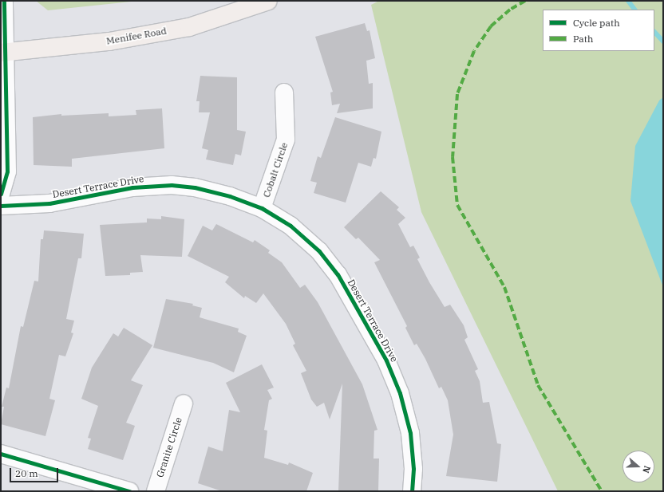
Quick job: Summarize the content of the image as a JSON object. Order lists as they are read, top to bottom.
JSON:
{
  "streets": {
    "main road": ["Menifee Road"],
    "street": ["Cobalt Circle", "Desert Terrace Drive", "Granite Circle"]
  },
  "crossings": [
    ["Cobalt Circle", "Desert Terrace Drive"]
  ],
  "legend": ["Cycle path", "Path"],
  "scale_bar": "20 m",
  "north": "right"
}
